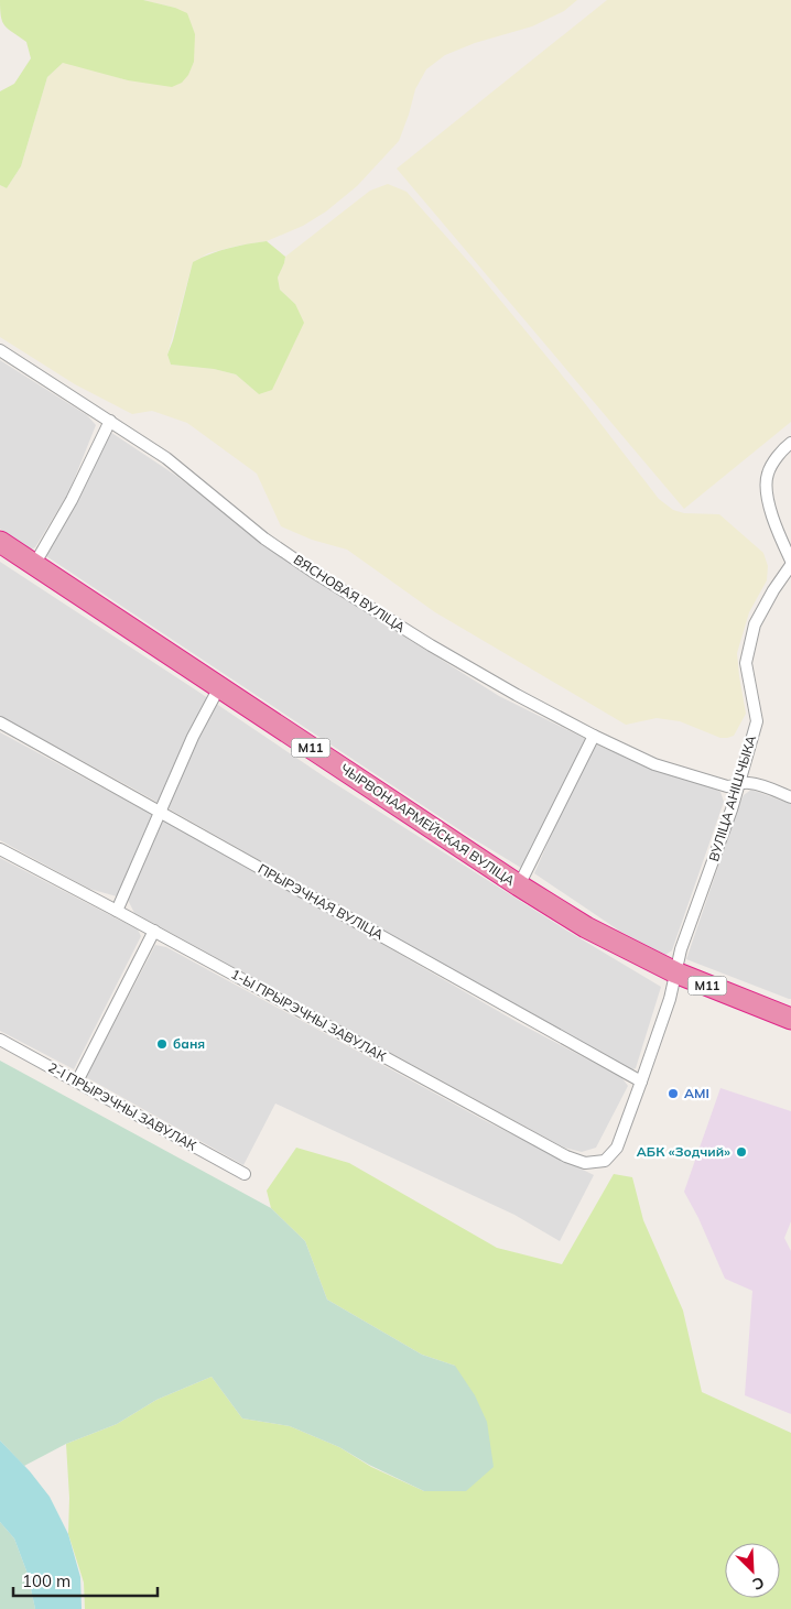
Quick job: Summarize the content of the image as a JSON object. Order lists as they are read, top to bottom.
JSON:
{
  "streets": {
    "highway": ["М11", "ЧЫРВОНААРМЕЙСКАЯ ВУЛІЦА"],
    "street": [
      "ВЯСНОВАЯ ВУЛІЦА",
      "ВУЛІЦА АНІШЧЫКА",
      "ПРЫРЭЧНАЯ ВУЛІЦА",
      "1-Ы ПРЫРЭЧНЫ ЗАВУЛАК",
      "2-І ПРЫРЭЧНЫ ЗАВУЛАК"
    ]
  },
  "crossings": [
    ["ВЯСНОВАЯ ВУЛІЦА", "ВУЛІЦА АНІШЧЫКА"],
    ["ВУЛІЦА АНІШЧЫКА", "ЧЫРВОНААРМЕЙСКАЯ ВУЛІЦА"],
    ["ВУЛІЦА АНІШЧЫКА", "ПРЫРЭЧНАЯ ВУЛІЦА"],
    ["ВУЛІЦА АНІШЧЫКА", "1-Ы ПРЫРЭЧНЫ ЗАВУЛАК"]
  ],
  "places": ["баня", "AMI", "АБК «Зодчий»"],
  "scale_bar": "100 m",
  "north": "bottom right"
}
